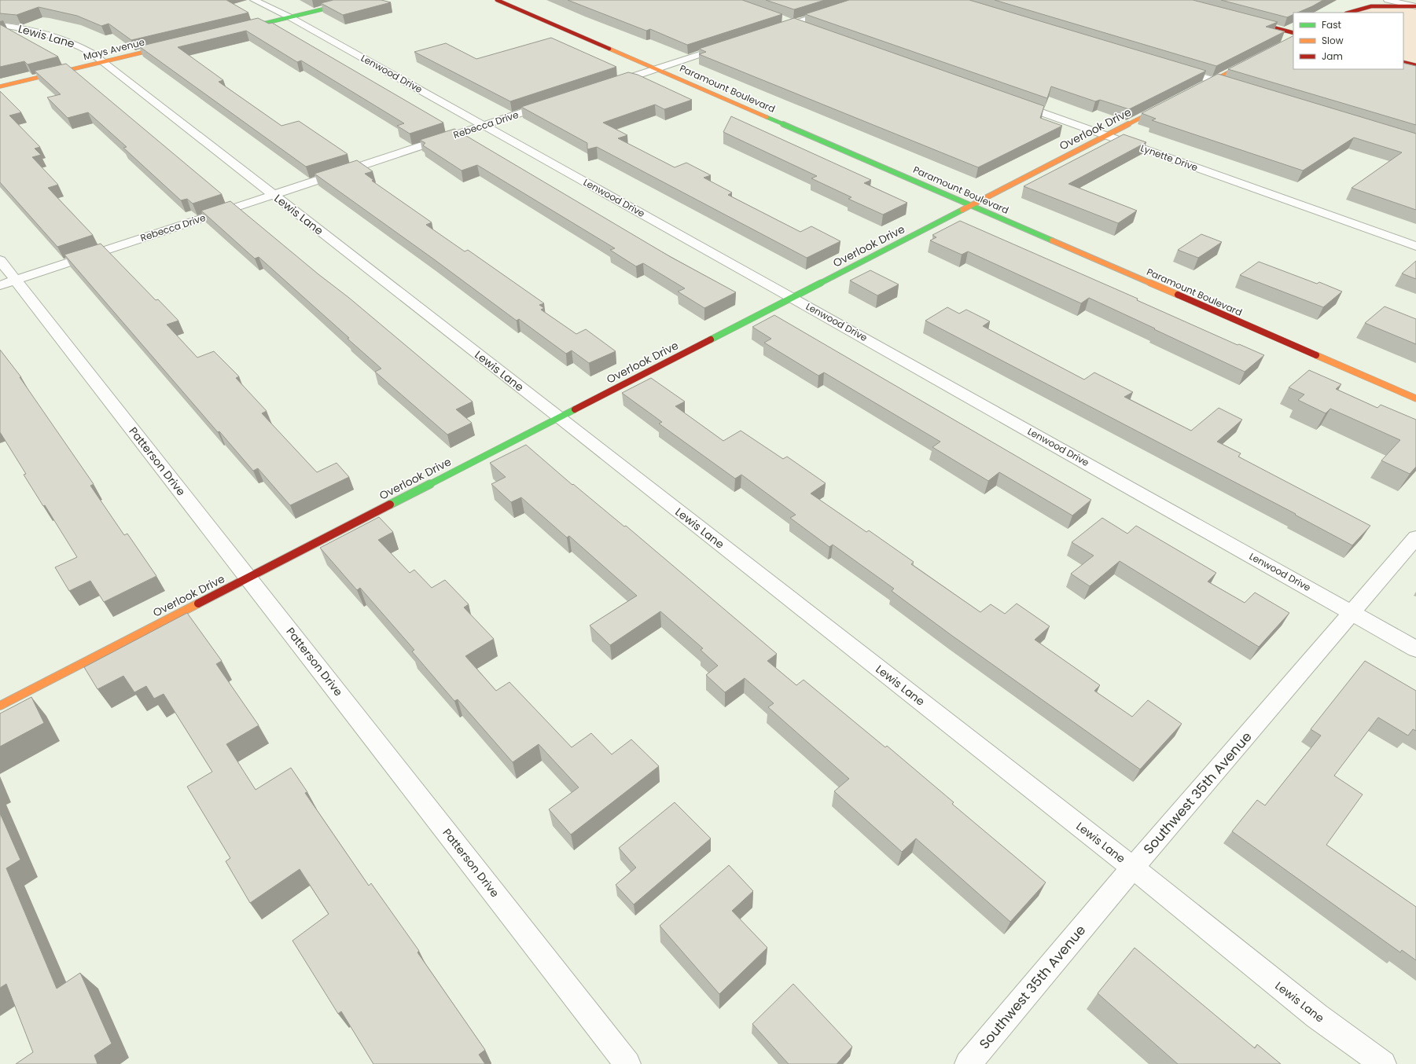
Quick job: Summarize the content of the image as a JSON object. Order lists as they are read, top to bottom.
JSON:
{
  "streets": {
    "street": [
      "Lewis Lane",
      "Mays Avenue",
      "Lenwood Drive",
      "Paramount Boulevard",
      "Rebecca Drive",
      "Overlook Drive",
      "Lynette Drive",
      "Patterson Drive",
      "Southwest 35th Avenue"
    ]
  },
  "crossings": [
    ["Lewis Lane", "Mays Avenue"],
    ["Lewis Lane", "Rebecca Drive"],
    ["Lewis Lane", "Overlook Drive"],
    ["Lewis Lane", "Southwest 35th Avenue"],
    ["Lenwood Drive", "Rebecca Drive"],
    ["Lenwood Drive", "Overlook Drive"],
    ["Lenwood Drive", "Southwest 35th Avenue"],
    ["Paramount Boulevard", "Overlook Drive"],
    ["Rebecca Drive", "Patterson Drive"],
    ["Overlook Drive", "Lynette Drive"],
    ["Overlook Drive", "Patterson Drive"]
  ],
  "legend": ["Fast", "Slow", "Jam"]
}
